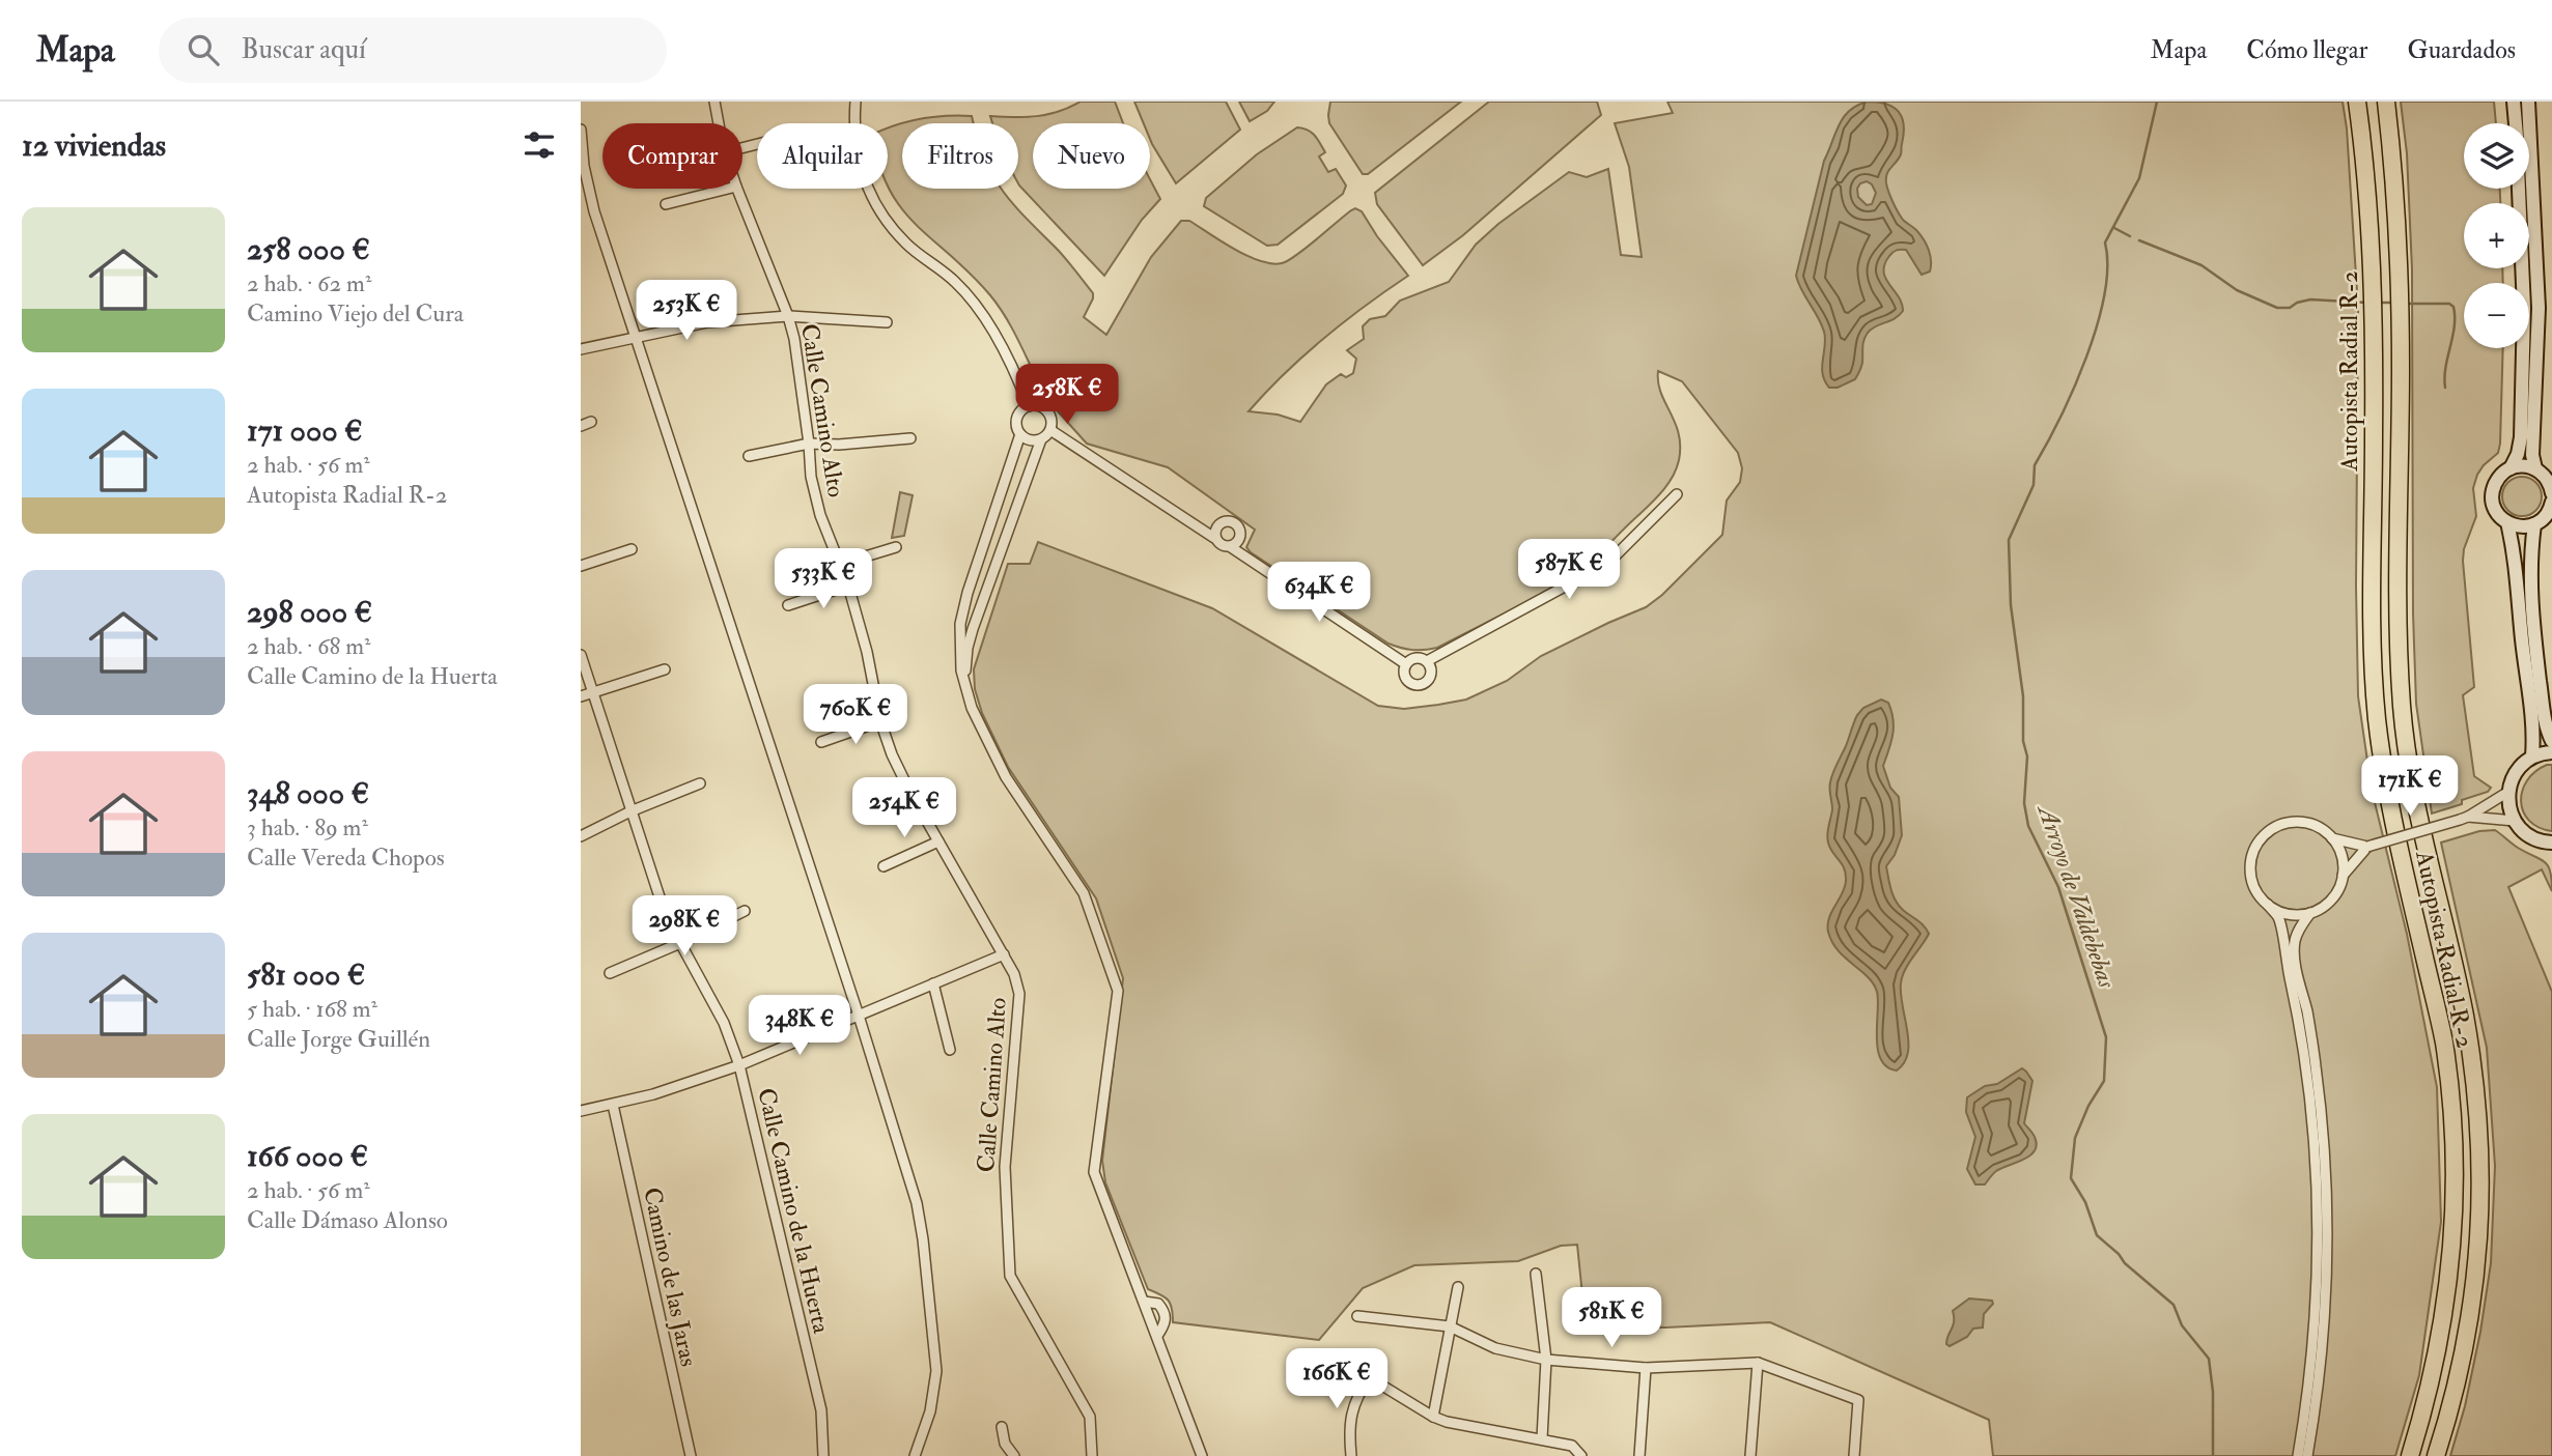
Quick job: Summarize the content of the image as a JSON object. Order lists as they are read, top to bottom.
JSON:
{
  "streets": {
    "highway": ["Autopista Radial R-2"],
    "street": ["Calle Camino Alto", "Calle Camino de la Huerta", "Camino de las Jaras"]
  },
  "water": ["Arroyo de Valdebebas"],
  "page": {
    "header": "Mapa",
    "search": "Buscar aquí",
    "nav": ["Mapa", "Cómo llegar", "Guardados"],
    "heading": "12 viviendas",
    "map_buttons": ["+", "−"],
    "chip": [
      "Comprar",
      "Alquilar",
      "Filtros",
      "Nuevo"
    ],
    "list": [
      {
        "name": "258 000 €",
        "note": "2 hab. · 62 m² · Camino Viejo del Cura"
      },
      {
        "name": "171 000 €",
        "note": "2 hab. · 56 m² · Autopista Radial R-2"
      },
      {
        "name": "298 000 €",
        "note": "2 hab. · 68 m² · Calle Camino de la Huerta"
      },
      {
        "name": "348 000 €",
        "note": "3 hab. · 89 m² · Calle Vereda Chopos"
      },
      {
        "name": "581 000 €",
        "note": "5 hab. · 168 m² · Calle Jorge Guillén"
      },
      {
        "name": "166 000 €",
        "note": "2 hab. · 56 m² · Calle Dámaso Alonso"
      }
    ],
    "price": [
      "253K €",
      "258K €",
      "587K €",
      "533K €",
      "634K €",
      "760K €",
      "171K €",
      "254K €",
      "298K €",
      "348K €",
      "581K €",
      "166K €"
    ]
  }
}
